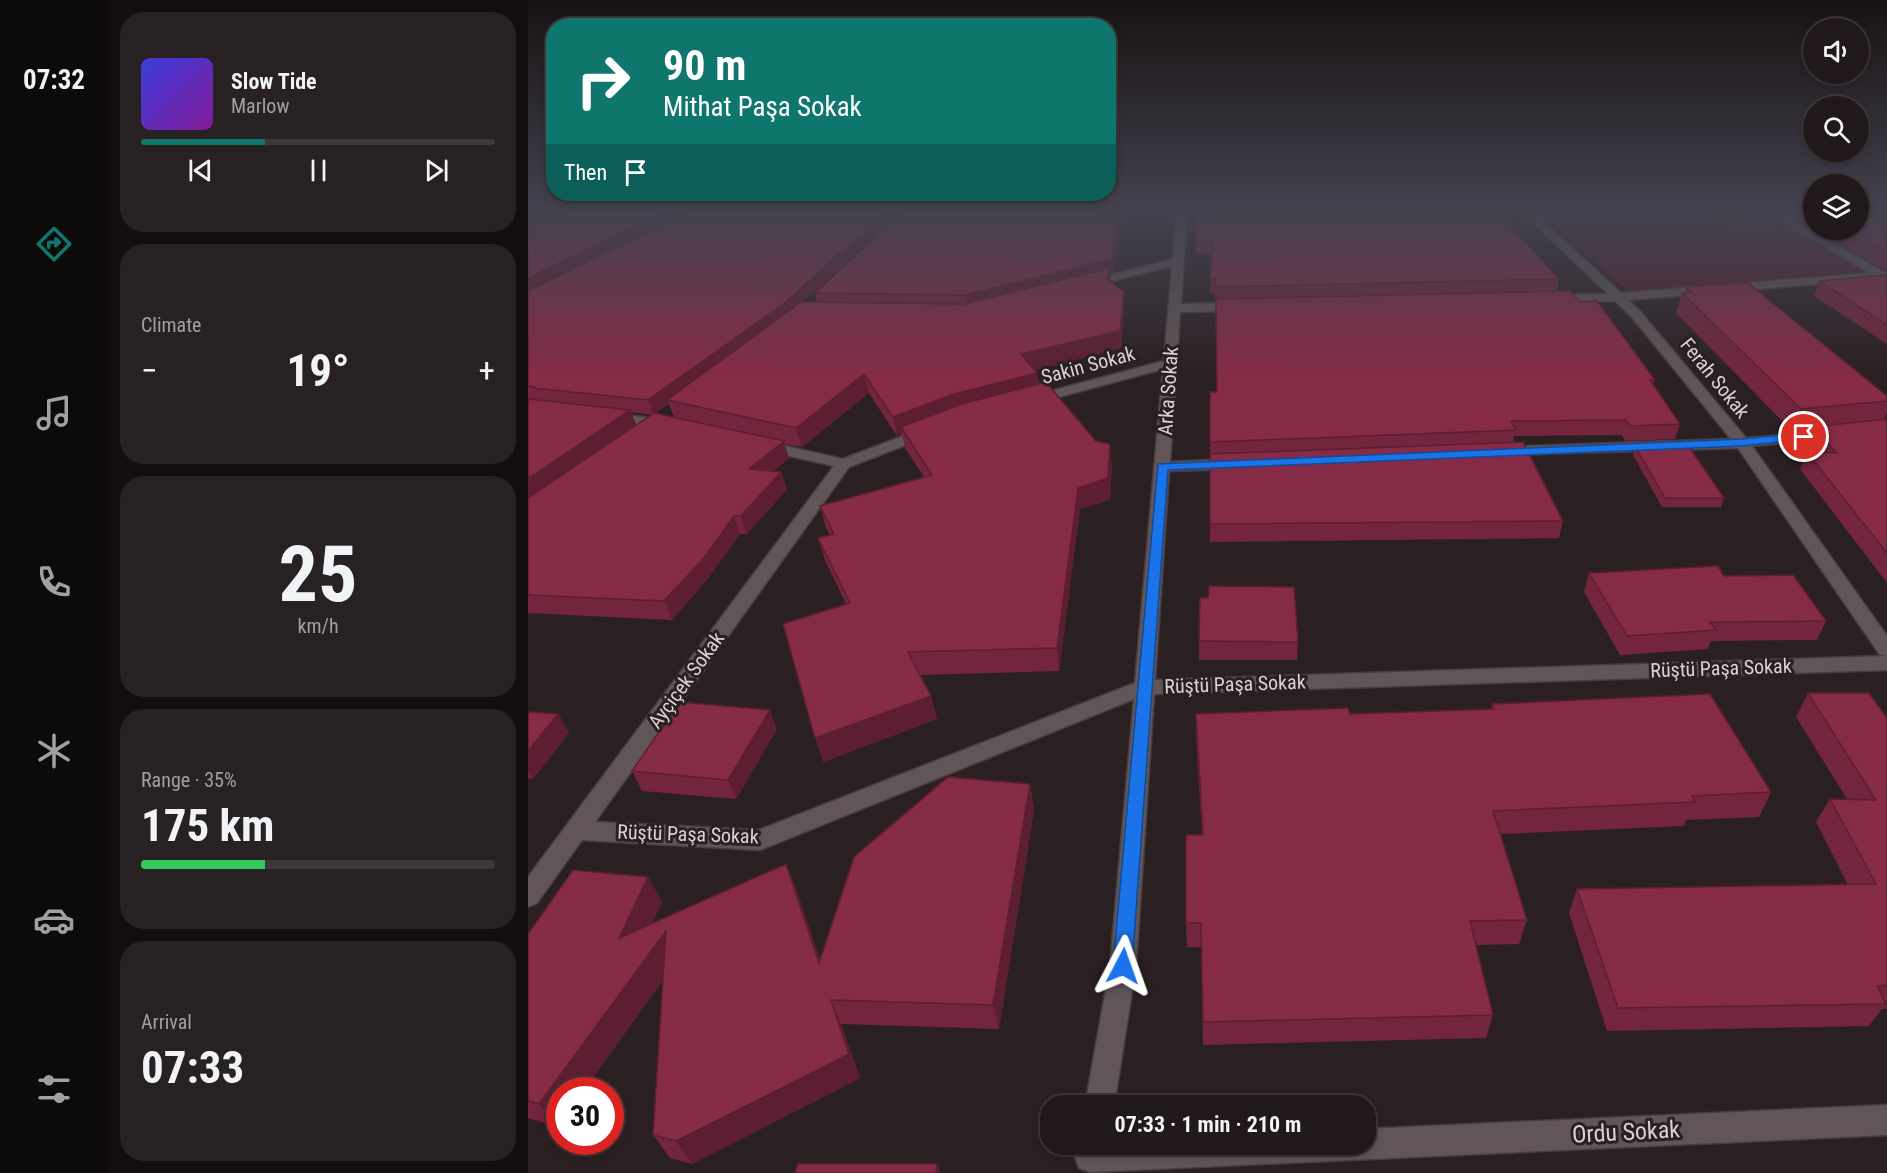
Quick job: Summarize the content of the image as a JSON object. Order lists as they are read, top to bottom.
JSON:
{
  "streets": {
    "street": [
      "Sakin Sokak",
      "Ferah Sokak",
      "Arka Sokak",
      "Rüştü Paşa Sokak",
      "Ayçiçek Sokak",
      "Ordu Sokak"
    ]
  },
  "crossings": [
    ["Sakin Sokak", "Arka Sokak"],
    ["Arka Sokak", "Rüştü Paşa Sokak"],
    ["Rüştü Paşa Sokak", "Ayçiçek Sokak"]
  ],
  "page": {
    "tabs": "07:32",
    "turn": ["90 m", "Mithat Paşa Sokak"],
    "song": ["Slow Tide", "Marlow"],
    "then": "Then",
    "tile": [
      "Climate",
      ["25", "km/h"],
      ["Range · 35%", "175 km"],
      ["Arrival", "07:33"]
    ],
    "heat": ["−", "19°", "+"],
    "limit": "30",
    "trip": "07:33 · 1 min · 210 m"
  }
}
